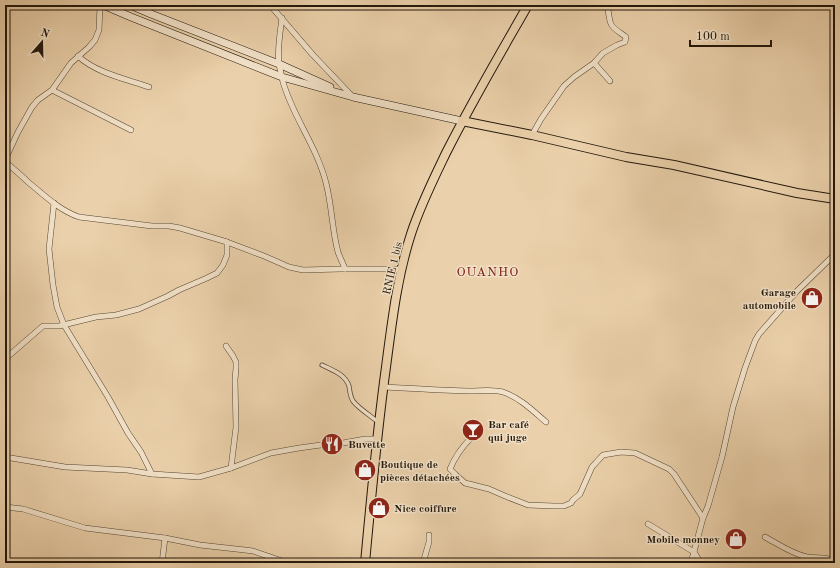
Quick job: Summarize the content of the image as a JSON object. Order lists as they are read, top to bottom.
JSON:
{
  "streets": {
    "main road": ["RNIE 1 bis"]
  },
  "districts": ["OUANHO"],
  "places": {
    "shop": [
      "Garage automobile",
      "Boutique de pièces détachées",
      "Nice coiffure",
      "Mobile monney"
    ],
    "bar": ["Bar café qui juge"],
    "restaurant": ["Buvette"]
  },
  "scale_bar": "100 m",
  "north": "top"
}
